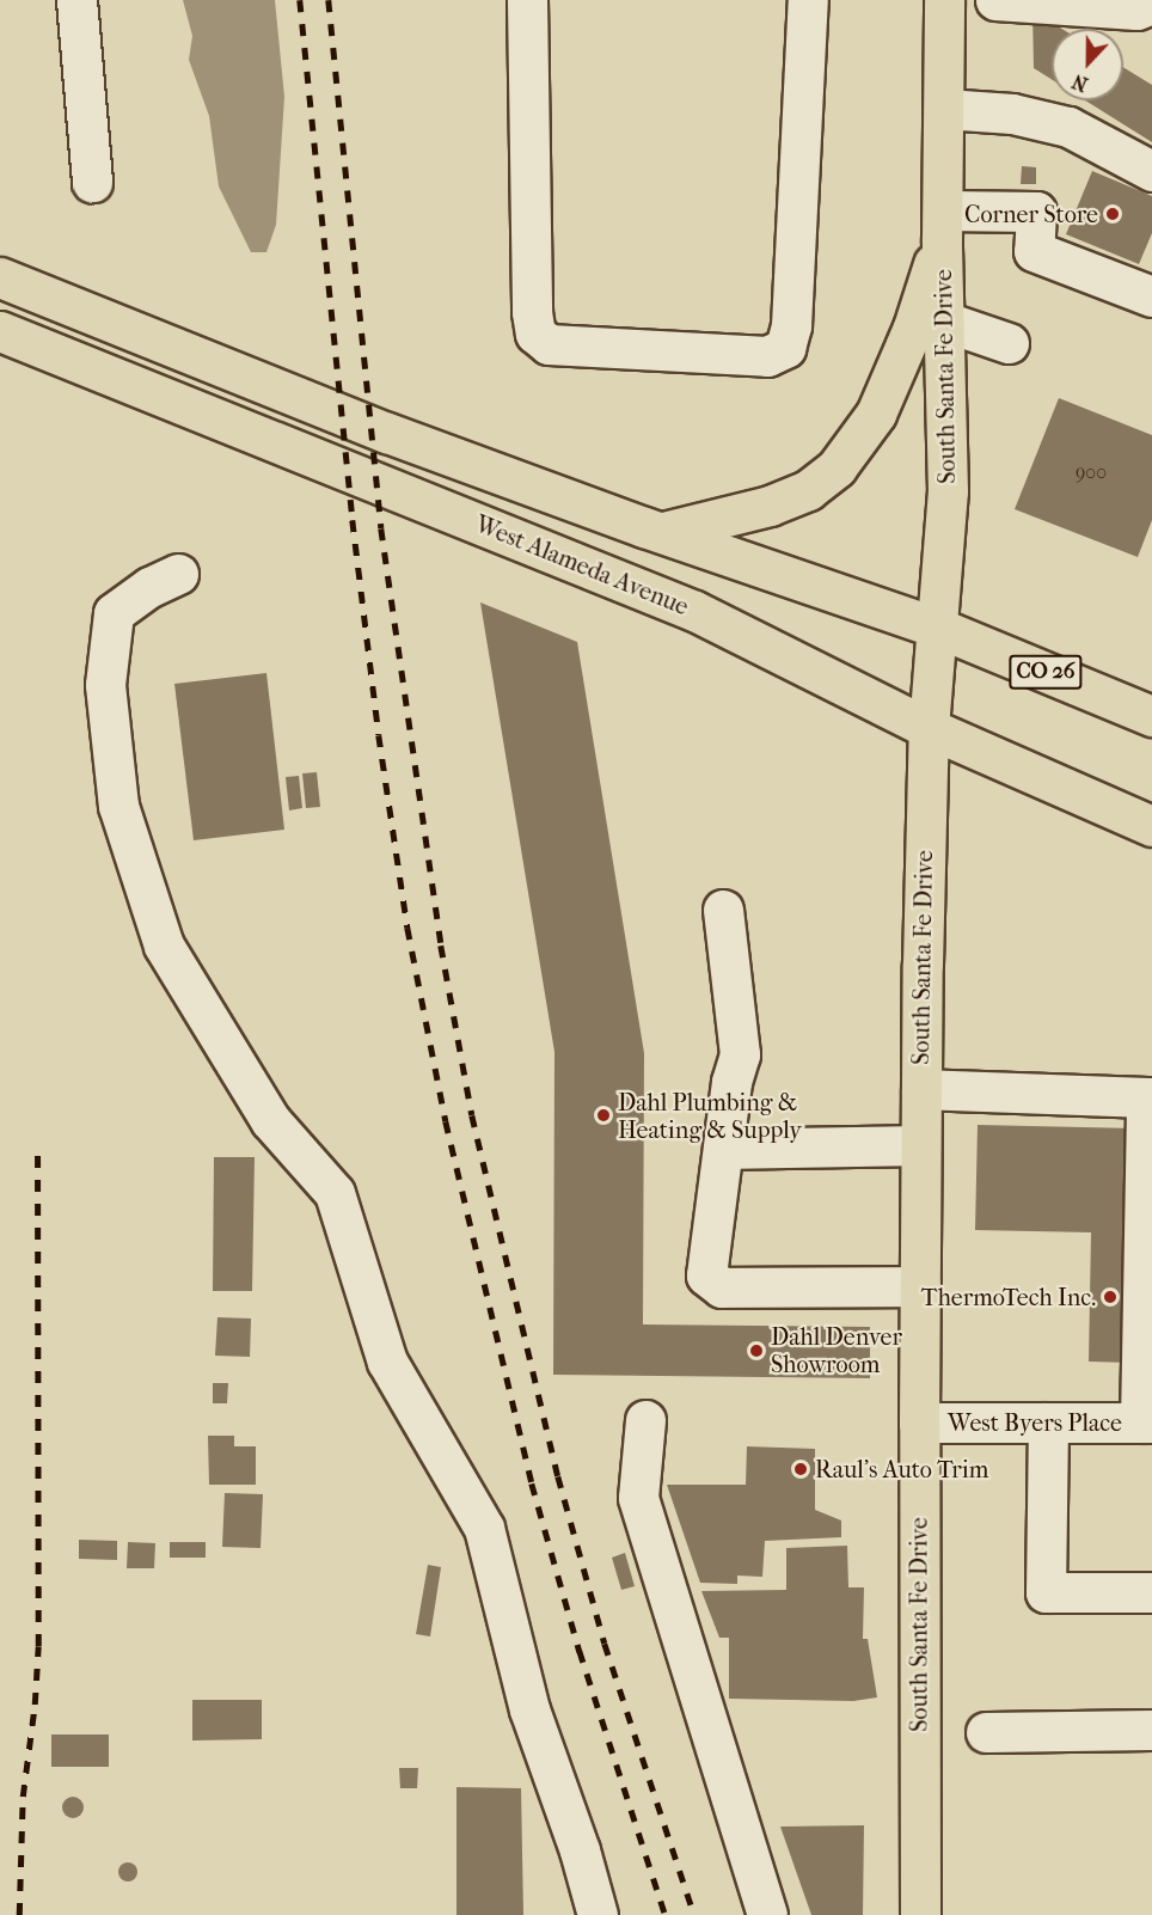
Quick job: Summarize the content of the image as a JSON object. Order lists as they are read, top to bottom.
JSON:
{
  "streets": {
    "main road": ["South Santa Fe Drive", "West Alameda Avenue", "CO 26"],
    "street": ["West Byers Place"]
  },
  "crossings": [
    ["South Santa Fe Drive", "West Alameda Avenue"],
    ["South Santa Fe Drive", "CO 26"],
    ["South Santa Fe Drive", "West Byers Place"]
  ],
  "places": [
    "Corner Store",
    "Dahl Plumbing & Heating & Supply",
    "ThermoTech Inc.",
    "Dahl Denver Showroom",
    "Raul's Auto Trim"
  ],
  "house_numbers": ["900"],
  "north": "bottom"
}
